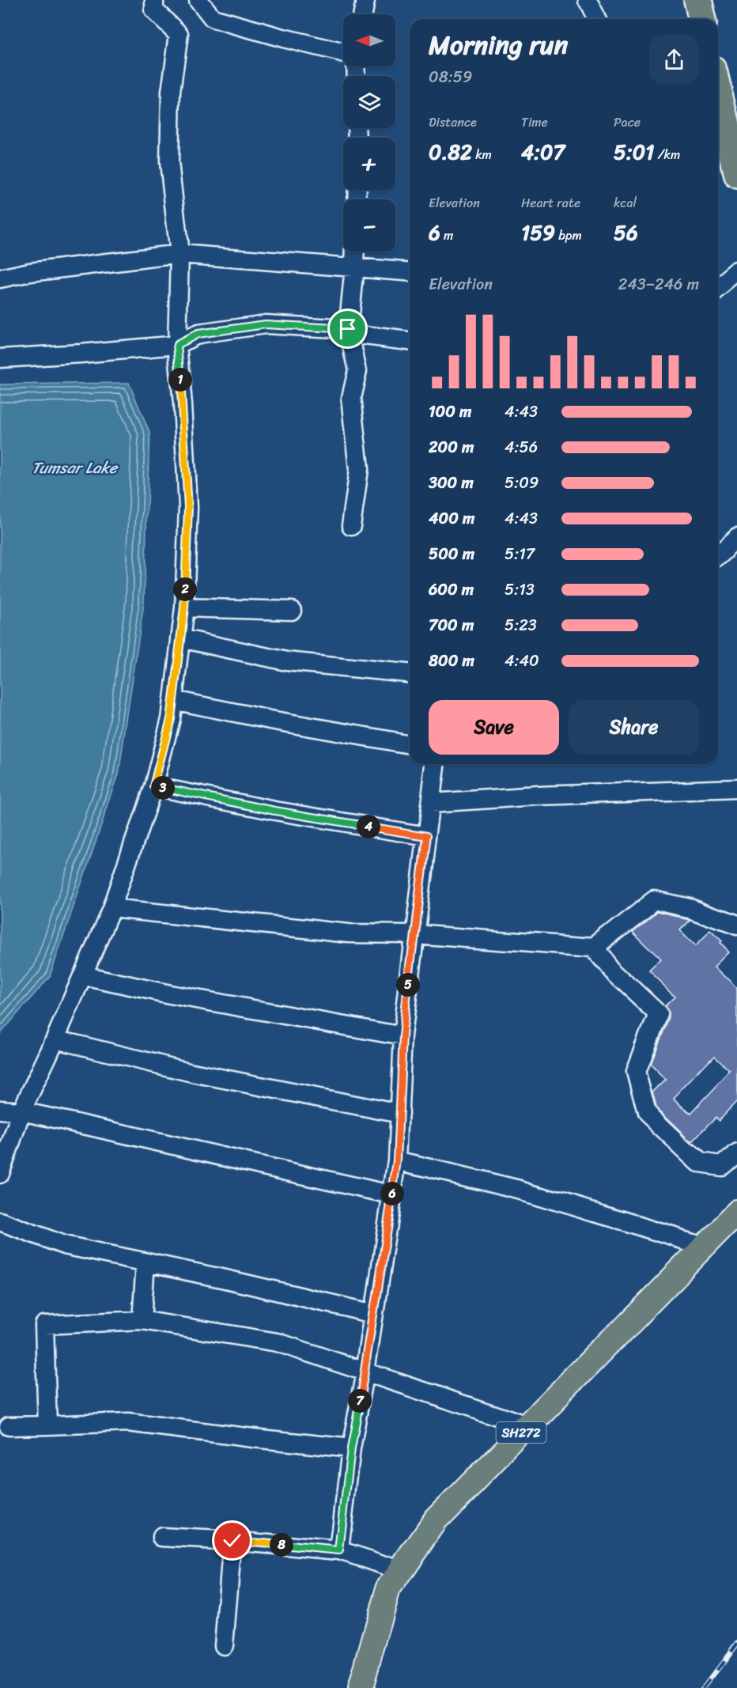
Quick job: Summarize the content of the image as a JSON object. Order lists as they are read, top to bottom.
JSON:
{
  "streets": {
    "main road": ["SH272"]
  },
  "water": ["Tumsar Lake"],
  "north": "left",
  "page": {
    "map_buttons": ["+", "−"],
    "heading": ["Morning run", "08:59"],
    "stats": [
      ["Distance", "0.82 km"],
      ["Time", "4:07"],
      ["Pace", "5:01 /km"],
      ["Elevation", "6 m"],
      ["Heart rate", "159 bpm"],
      ["kcal", "56"]
    ],
    "chart": ["Elevation", "243–246 m"],
    "pins": [
      "1",
      "2",
      "3",
      "4",
      "5",
      "6",
      "7",
      "8"
    ],
    "list": [
      {
        "name": "100 m",
        "note": "4:43"
      },
      {
        "name": "200 m",
        "note": "4:56"
      },
      {
        "name": "300 m",
        "note": "5:09"
      },
      {
        "name": "400 m",
        "note": "4:43"
      },
      {
        "name": "500 m",
        "note": "5:17"
      },
      {
        "name": "600 m",
        "note": "5:13"
      },
      {
        "name": "700 m",
        "note": "5:23"
      },
      {
        "name": "800 m",
        "note": "4:40"
      }
    ],
    "buttons": ["Save", "Share"]
  }
}
